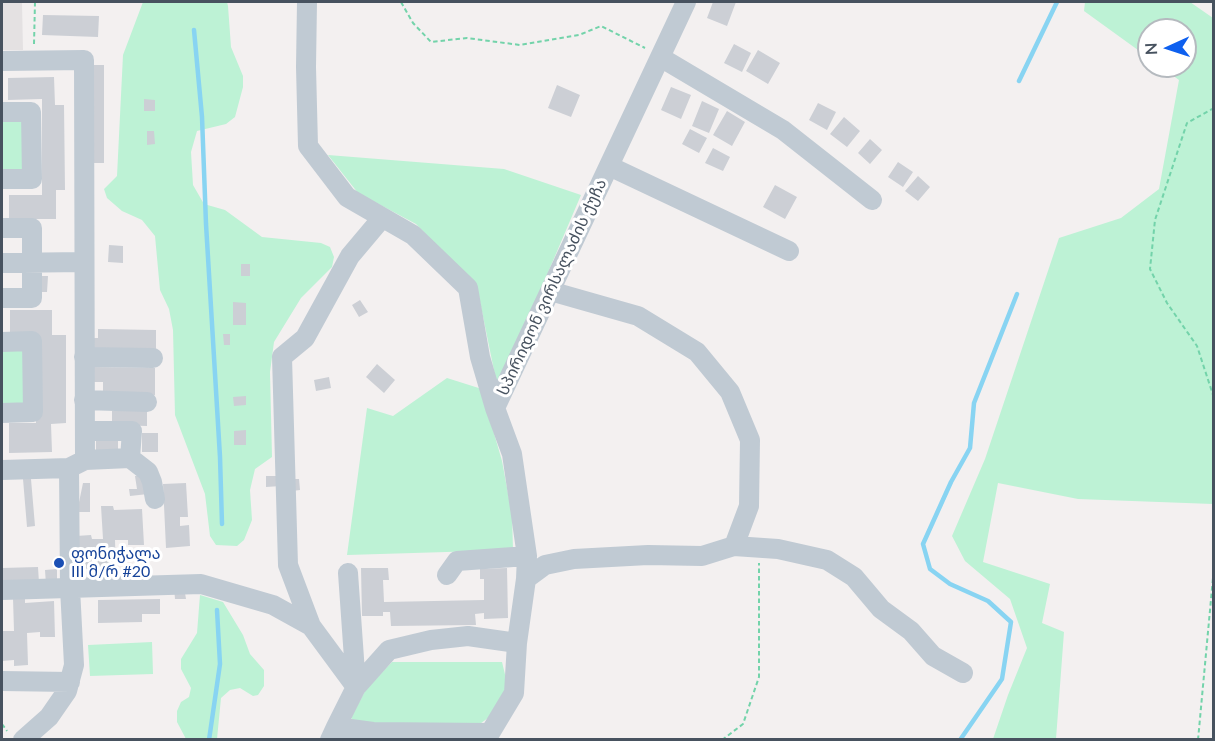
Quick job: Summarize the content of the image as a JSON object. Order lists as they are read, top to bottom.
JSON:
{
  "streets": {
    "street": ["სპირიდონ ვირსალაძის ქუჩა"]
  },
  "places": ["ფონიჭალა III მ/რ #20"],
  "north": "left"
}
